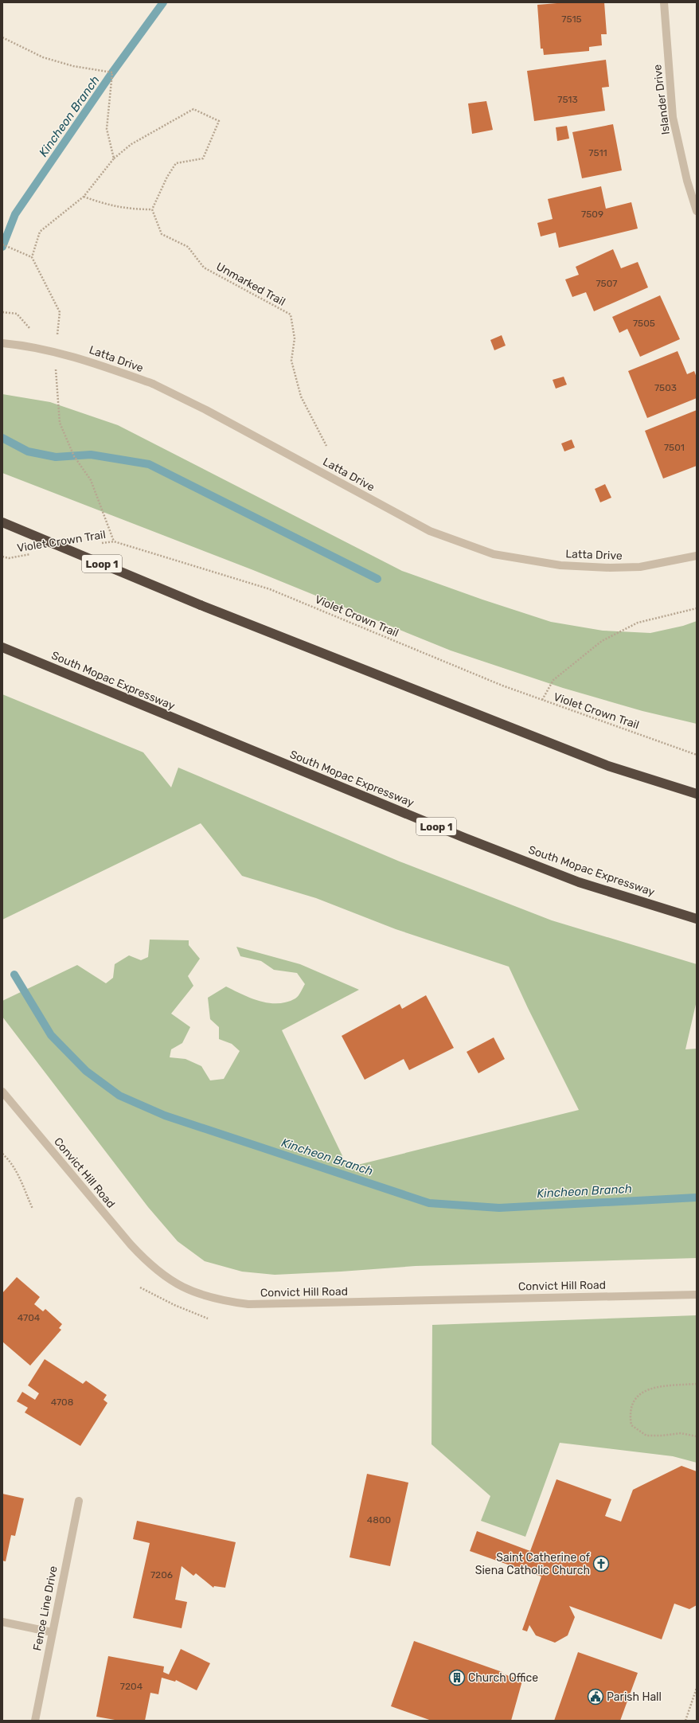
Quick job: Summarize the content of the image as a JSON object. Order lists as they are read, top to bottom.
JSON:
{
  "streets": {
    "highway": ["Loop 1", "South Mopac Expressway"],
    "street": [
      "Islander Drive",
      "Latta Drive",
      "Convict Hill Road",
      "Fence Line Drive"
    ],
    "path": ["Unmarked Trail", "Violet Crown Trail"]
  },
  "water": ["Kincheon Branch"],
  "places": {
    "church": ["Saint Catherine of Siena Catholic Church"],
    "building": ["Church Office"],
    "public building": ["Parish Hall"]
  },
  "house_numbers": [
    "7515",
    "7513",
    "7511",
    "7509",
    "7507",
    "7505",
    "7503",
    "7501",
    "4704",
    "4708",
    "4800",
    "7206",
    "7204"
  ]
}
